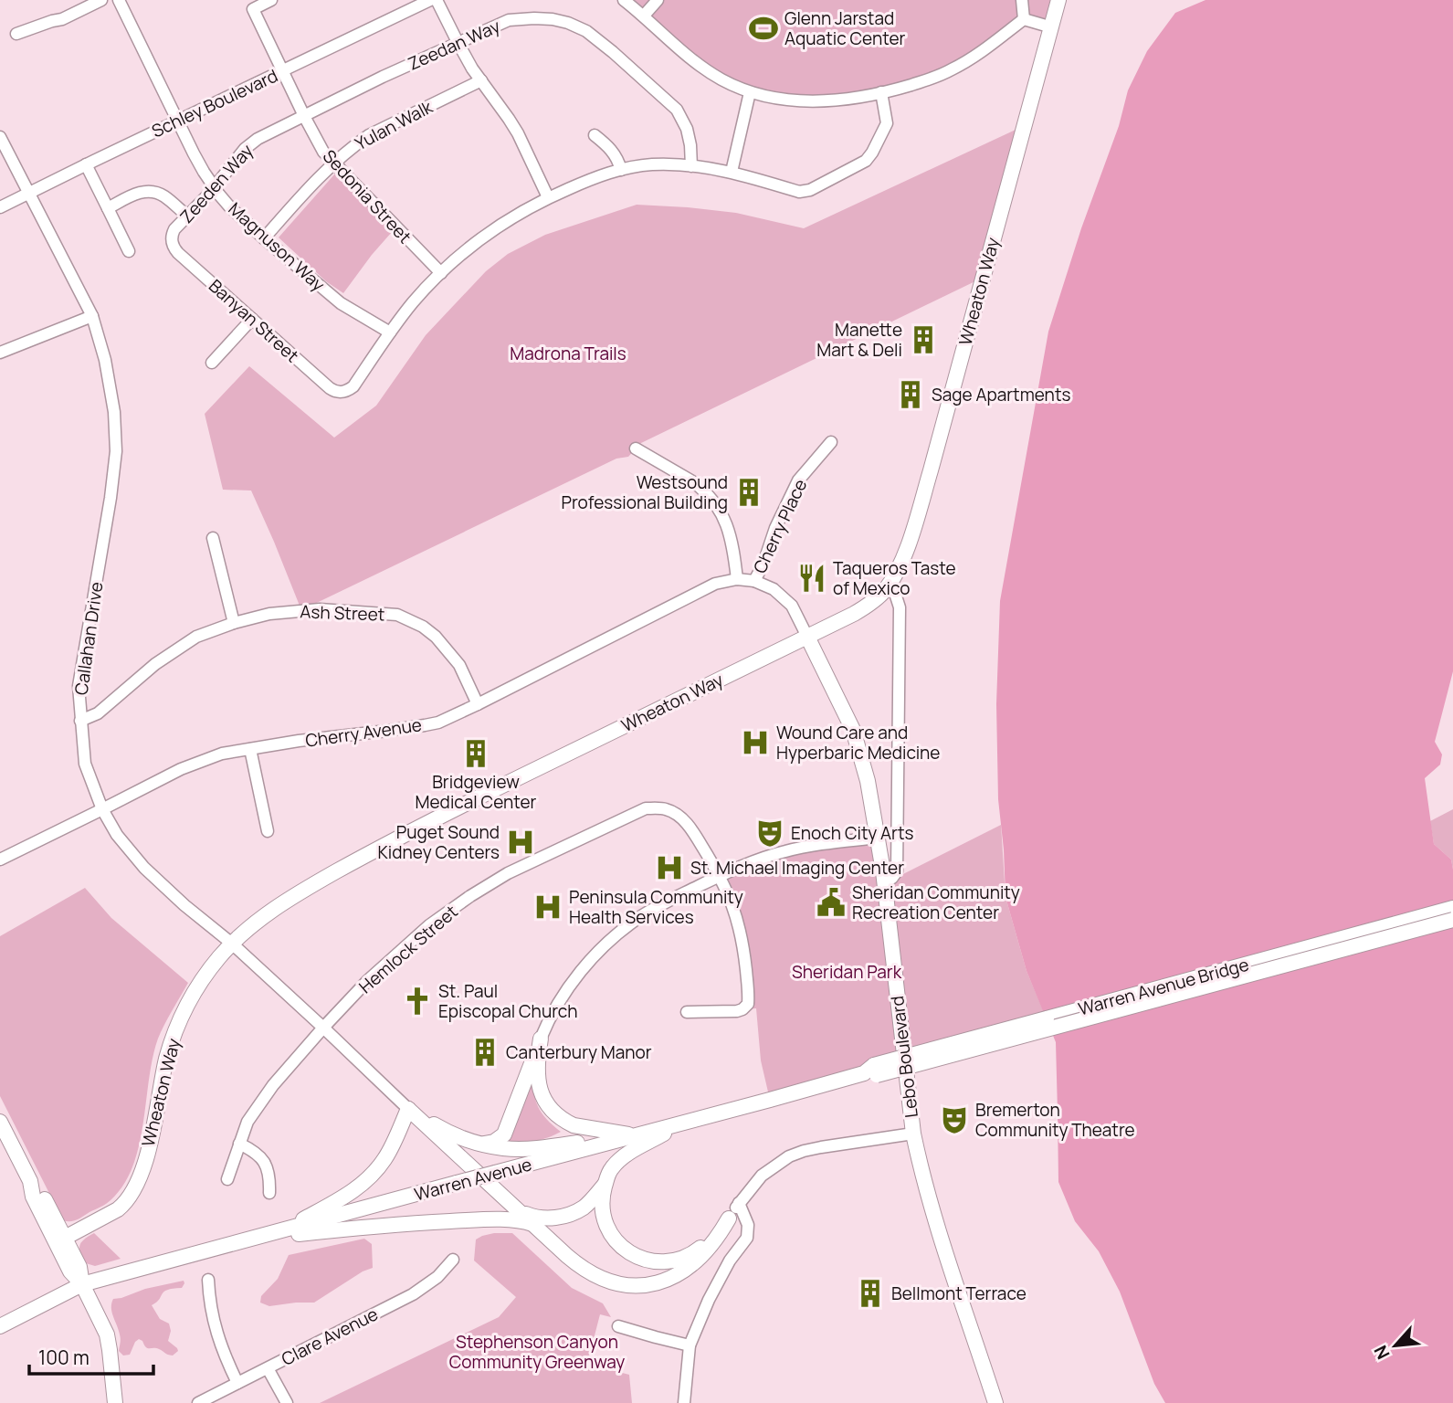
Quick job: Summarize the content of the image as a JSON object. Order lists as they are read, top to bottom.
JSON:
{
  "streets": {
    "main road": [
      "Wheaton Way",
      "Warren Avenue Bridge",
      "Lebo Boulevard",
      "Warren Avenue"
    ],
    "street": [
      "Zeedan Way",
      "Schley Boulevard",
      "Yulan Walk",
      "Zeeden Way",
      "Sedonia Street",
      "Magnuson Way",
      "Banyan Street",
      "Cherry Place",
      "Ash Street",
      "Callahan Drive",
      "Cherry Avenue",
      "Hemlock Street",
      "Clare Avenue"
    ]
  },
  "crossings": [
    ["Zeedan Way", "Zeeden Way"],
    ["Zeedan Way", "Sedonia Street"],
    ["Schley Boulevard", "Sedonia Street"],
    ["Schley Boulevard", "Magnuson Way"],
    ["Schley Boulevard", "Callahan Drive"],
    ["Yulan Walk", "Sedonia Street"],
    ["Yulan Walk", "Magnuson Way"],
    ["Zeeden Way", "Sedonia Street"],
    ["Zeeden Way", "Magnuson Way"],
    ["Zeeden Way", "Banyan Street"],
    ["Magnuson Way", "Banyan Street"],
    ["Wheaton Way", "Callahan Drive"],
    ["Wheaton Way", "Cherry Avenue"],
    ["Wheaton Way", "Lebo Boulevard"],
    ["Cherry Place", "Cherry Avenue"],
    ["Ash Street", "Callahan Drive"],
    ["Ash Street", "Cherry Avenue"],
    ["Callahan Drive", "Cherry Avenue"],
    ["Callahan Drive", "Hemlock Street"],
    ["Cherry Avenue", "Lebo Boulevard"],
    ["Warren Avenue Bridge", "Warren Avenue"]
  ],
  "parks": ["Madrona Trails", "Sheridan Park", "Stephenson Canyon Community Greenway"],
  "places": {
    "sports": ["Glenn Jarstad Aquatic Center"],
    "building": [
      "Manette Mart & Deli",
      "Sage Apartments",
      "Westsound Professional Building",
      "Bridgeview Medical Center",
      "Canterbury Manor",
      "Bellmont Terrace"
    ],
    "restaurant": ["Taqueros Taste of Mexico"],
    "hospital": [
      "Wound Care and Hyperbaric Medicine",
      "Puget Sound Kidney Centers",
      "St. Michael Imaging Center",
      "Peninsula Community Health Services"
    ],
    "theatre": ["Enoch City Arts", "Bremerton Community Theatre"],
    "public building": ["Sheridan Community Recreation Center"],
    "church": ["St. Paul Episcopal Church"]
  },
  "scale_bar": "100 m",
  "north": "bottom left"
}
